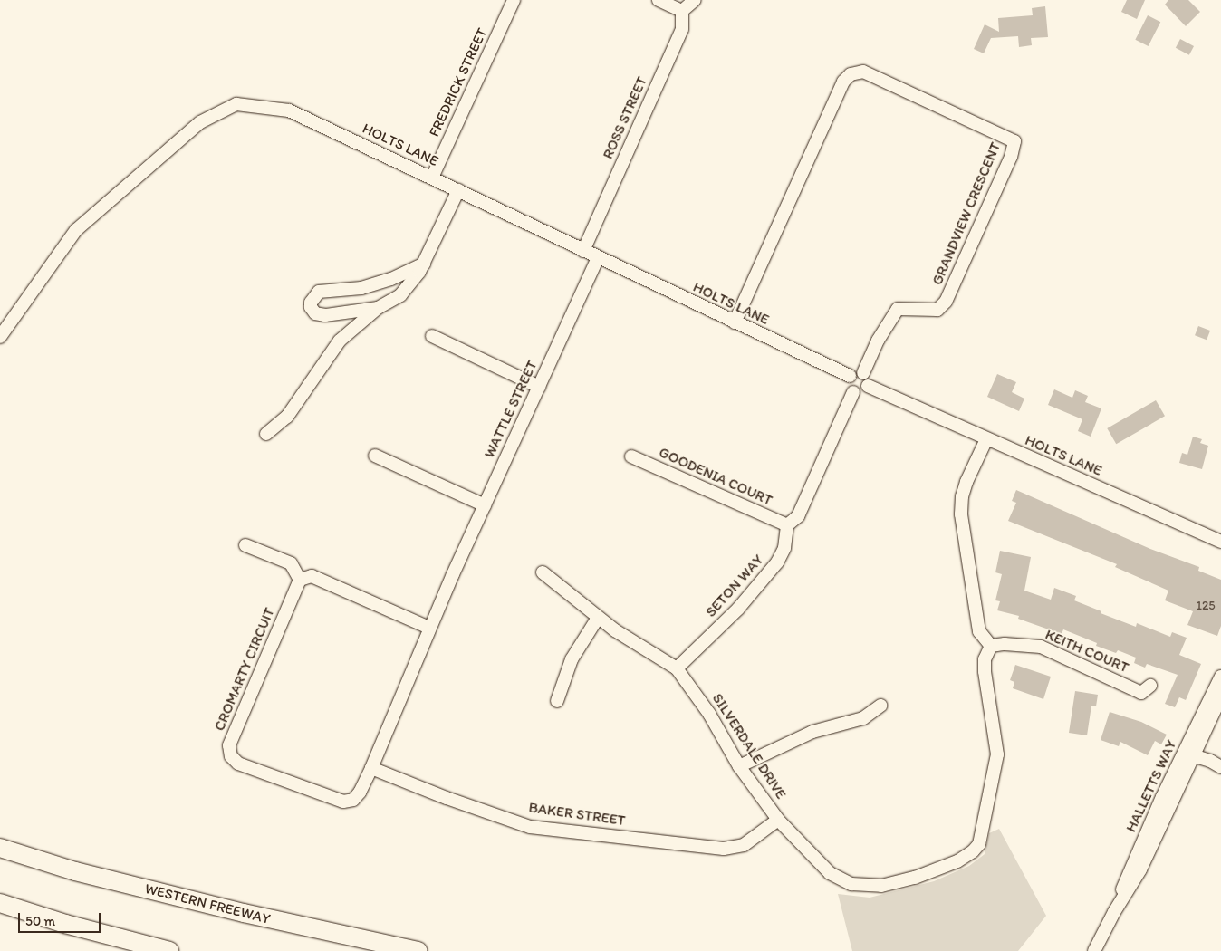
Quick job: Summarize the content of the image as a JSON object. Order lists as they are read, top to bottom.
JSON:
{
  "streets": {
    "highway": ["WESTERN FREEWAY"],
    "street": [
      "FREDRICK STREET",
      "ROSS STREET",
      "HOLTS LANE",
      "GRANDVIEW CRESCENT",
      "WATTLE STREET",
      "GOODENIA COURT",
      "SETON WAY",
      "KEITH COURT",
      "CROMARTY CIRCUIT",
      "SILVERDALE DRIVE",
      "HALLETTS WAY",
      "BAKER STREET"
    ]
  },
  "crossings": [
    ["FREDRICK STREET", "HOLTS LANE"],
    ["ROSS STREET", "HOLTS LANE"],
    ["HOLTS LANE", "GRANDVIEW CRESCENT"],
    ["HOLTS LANE", "WATTLE STREET"],
    ["WATTLE STREET", "CROMARTY CIRCUIT"],
    ["GOODENIA COURT", "SETON WAY"],
    ["SETON WAY", "SILVERDALE DRIVE"],
    ["KEITH COURT", "SILVERDALE DRIVE"],
    ["CROMARTY CIRCUIT", "BAKER STREET"],
    ["SILVERDALE DRIVE", "BAKER STREET"]
  ],
  "house_numbers": ["125"],
  "scale_bar": "50 m"
}
